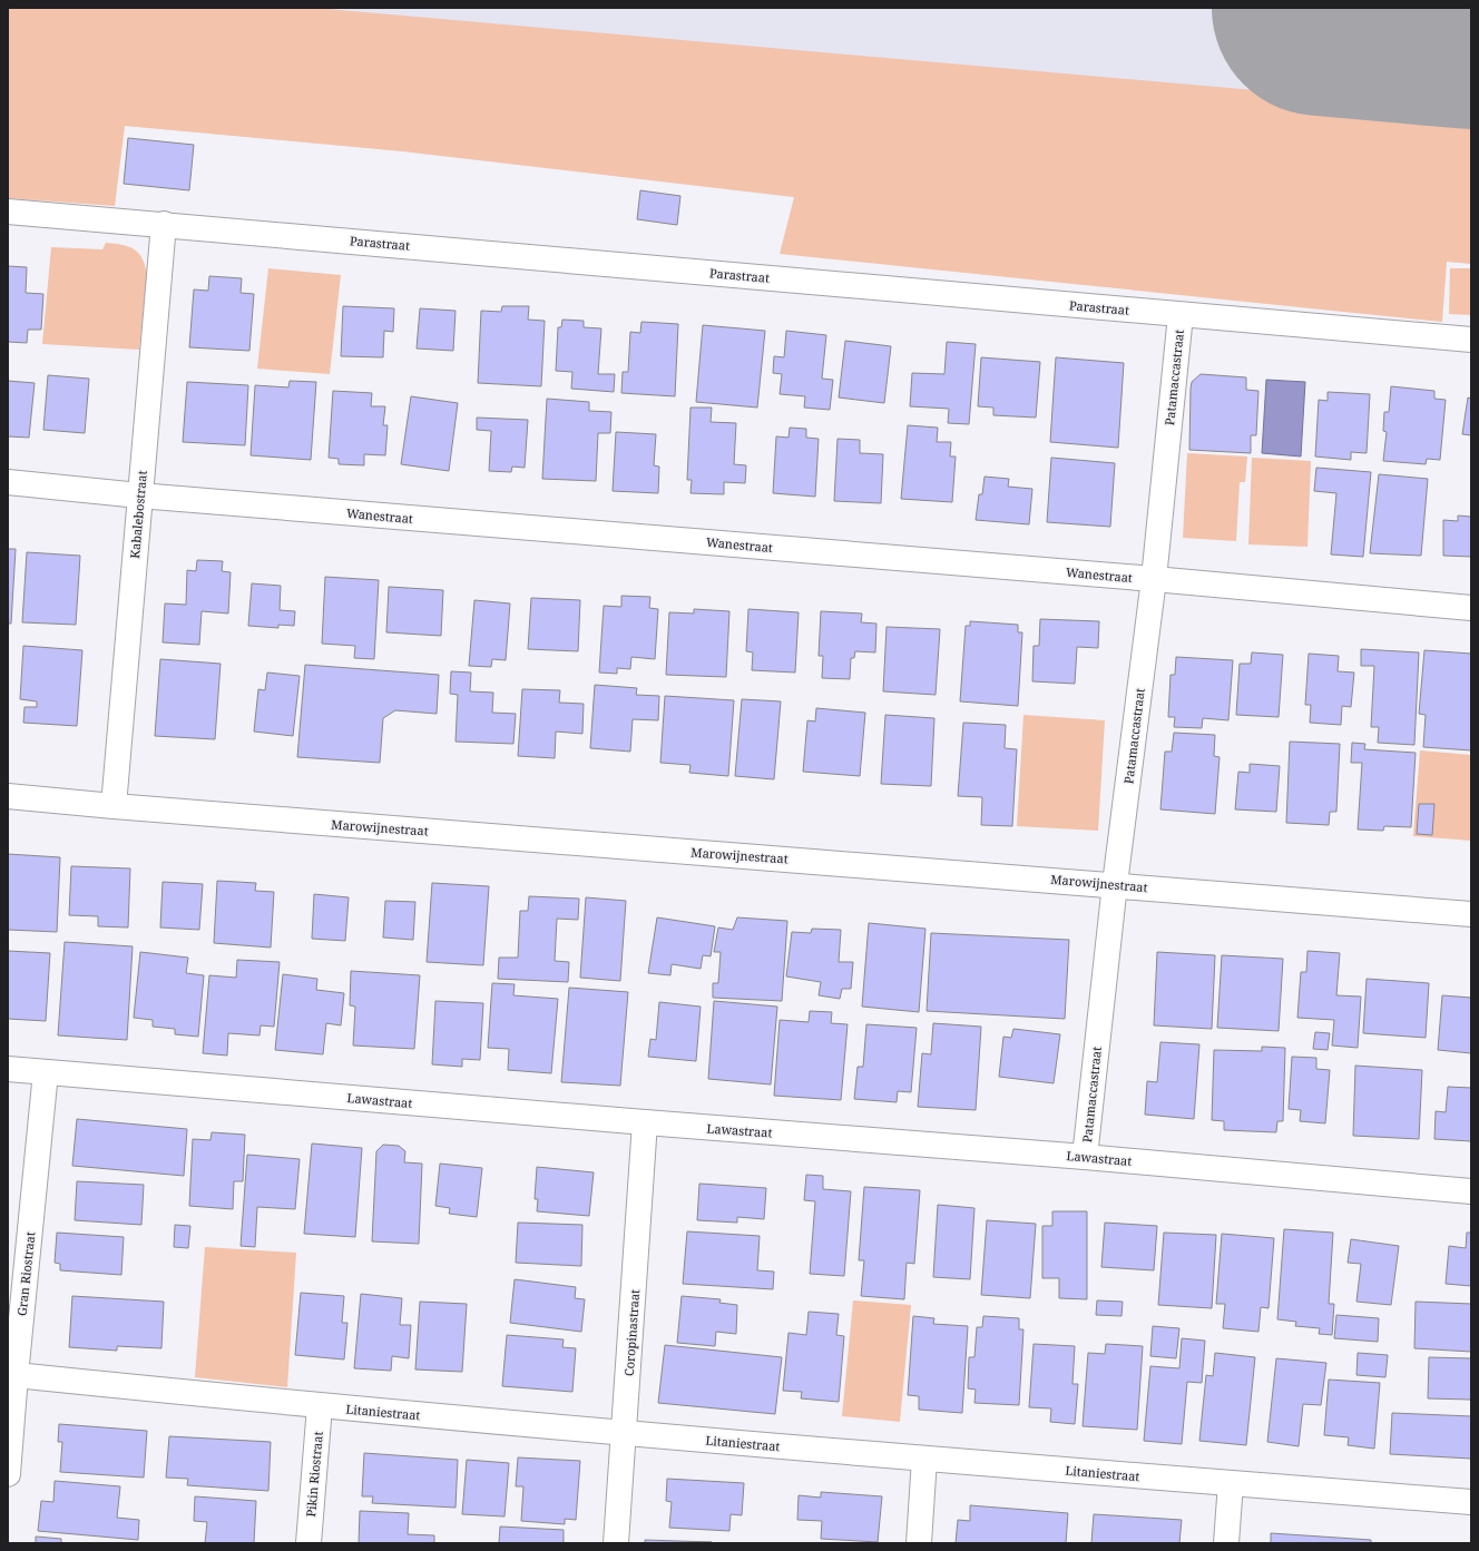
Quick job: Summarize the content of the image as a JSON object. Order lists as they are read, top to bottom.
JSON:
{
  "streets": {
    "street": [
      "Parastraat",
      "Patamaccastraat",
      "Kabalebostraat",
      "Wanestraat",
      "Marowijnestraat",
      "Lawastraat",
      "Gran Riostraat",
      "Coropinastraat",
      "Litaniestraat",
      "Pikin Riostraat"
    ]
  },
  "crossings": [
    ["Parastraat", "Patamaccastraat"],
    ["Parastraat", "Kabalebostraat"],
    ["Patamaccastraat", "Wanestraat"],
    ["Patamaccastraat", "Marowijnestraat"],
    ["Patamaccastraat", "Lawastraat"],
    ["Kabalebostraat", "Wanestraat"],
    ["Kabalebostraat", "Marowijnestraat"],
    ["Lawastraat", "Gran Riostraat"],
    ["Lawastraat", "Coropinastraat"],
    ["Gran Riostraat", "Litaniestraat"],
    ["Coropinastraat", "Litaniestraat"],
    ["Litaniestraat", "Pikin Riostraat"]
  ]
}
